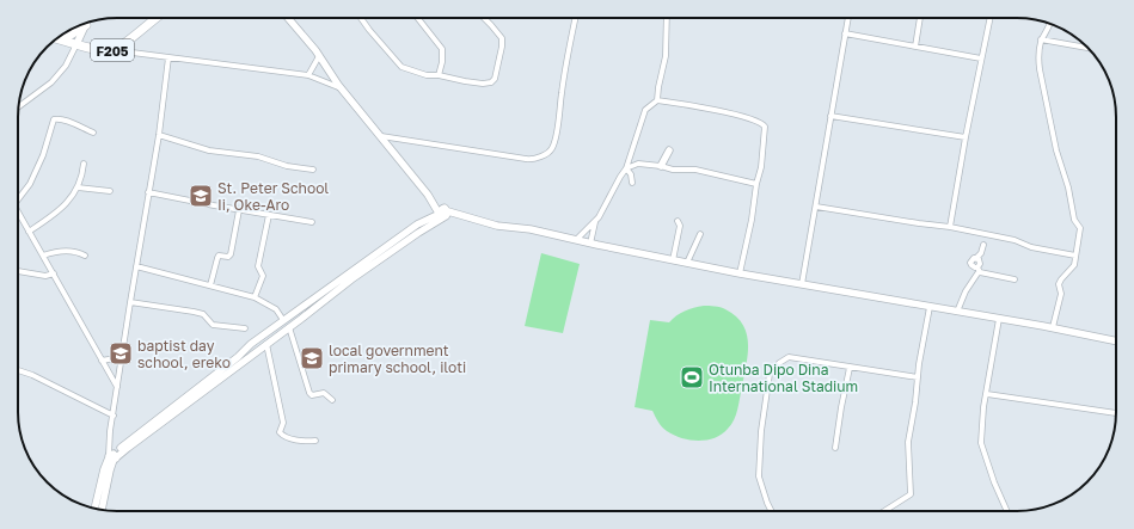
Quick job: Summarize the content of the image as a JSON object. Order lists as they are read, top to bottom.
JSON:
{
  "streets": {
    "main road": ["F205"]
  },
  "places": {
    "school or university": ["St. Peter School Ii, Oke-Aro", "baptist day school, ereko", "local government primary school, iloti"],
    "sports": ["Otunba Dipo Dina International Stadium"]
  }
}
